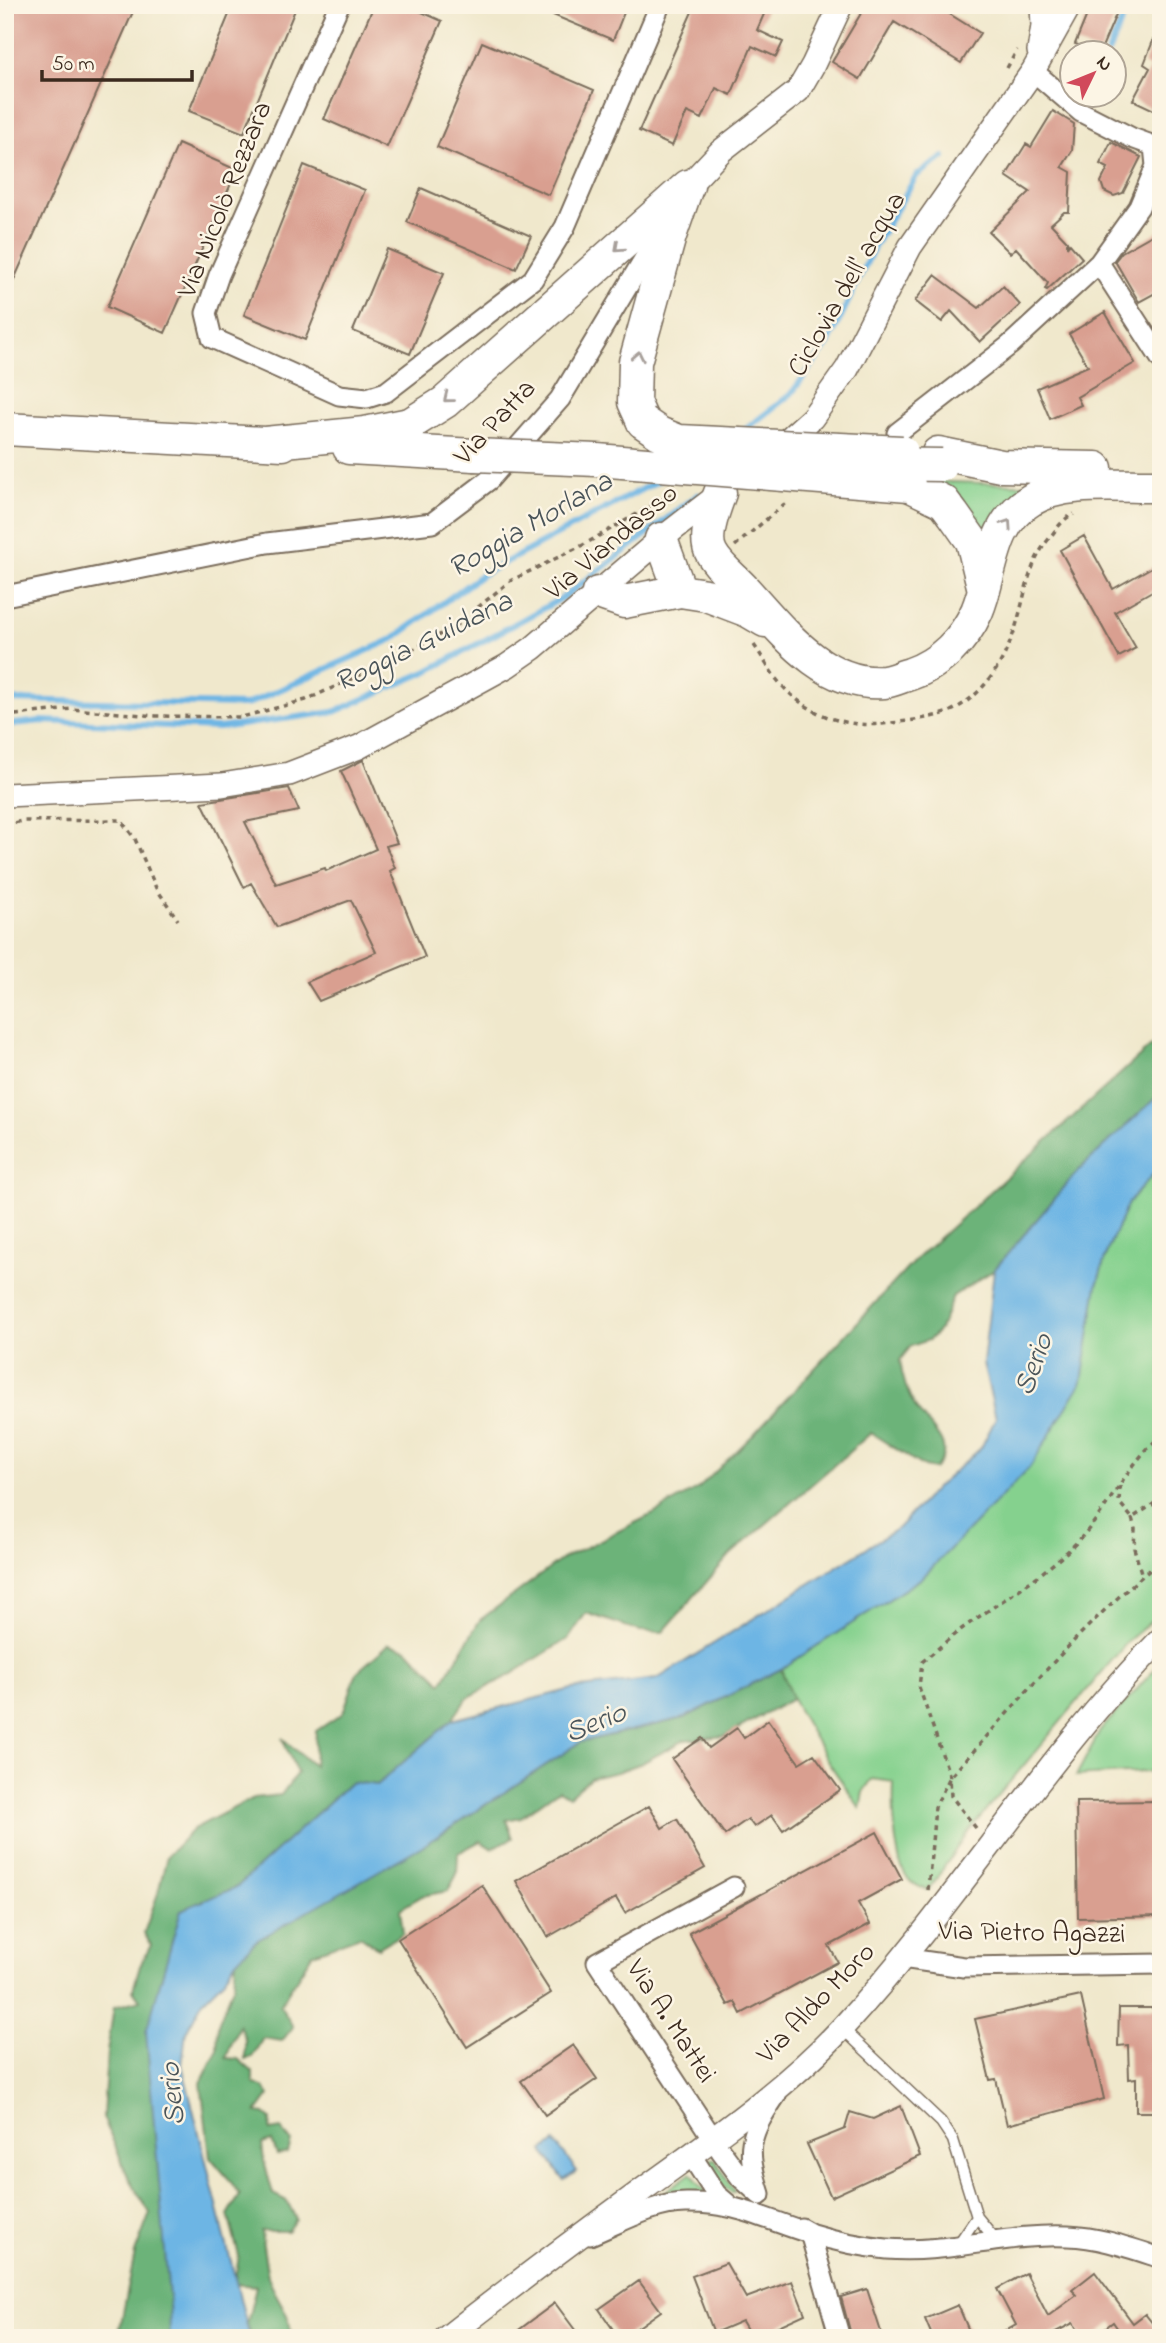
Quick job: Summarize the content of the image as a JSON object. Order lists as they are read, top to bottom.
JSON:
{
  "streets": {
    "street": [
      "Via Nicolò Rezzara",
      "Via Patta",
      "Via Viandasso",
      "Via Pietro Agazzi",
      "Via Aldo Moro",
      "Via A. Mattei"
    ]
  },
  "crossings": [
    ["Via Pietro Agazzi", "Via Aldo Moro"],
    ["Via Aldo Moro", "Via A. Mattei"]
  ],
  "water": ["Roggia Morlana", "Roggia Guidana", "Serio"],
  "scale_bar": "50 m",
  "north": "top right"
}
